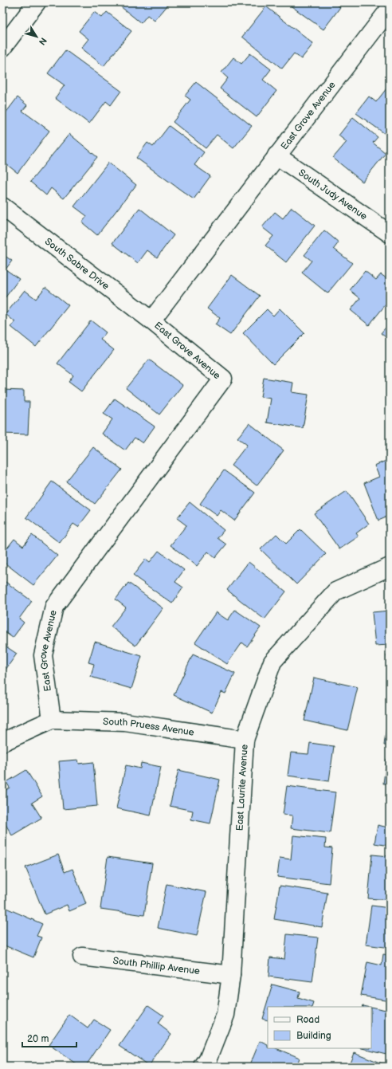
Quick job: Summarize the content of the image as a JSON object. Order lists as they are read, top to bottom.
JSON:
{
  "streets": {
    "street": [
      "East Grove Avenue",
      "South Judy Avenue",
      "South Sabre Drive",
      "South Pruess Avenue",
      "East Laurite Avenue",
      "South Phillip Avenue"
    ]
  },
  "crossings": [
    ["East Grove Avenue", "South Judy Avenue"],
    ["East Grove Avenue", "South Sabre Drive"],
    ["East Grove Avenue", "South Pruess Avenue"],
    ["South Pruess Avenue", "East Laurite Avenue"],
    ["East Laurite Avenue", "South Phillip Avenue"]
  ],
  "legend": ["Road", "Building"],
  "scale_bar": "20 m",
  "north": "bottom right"
}
